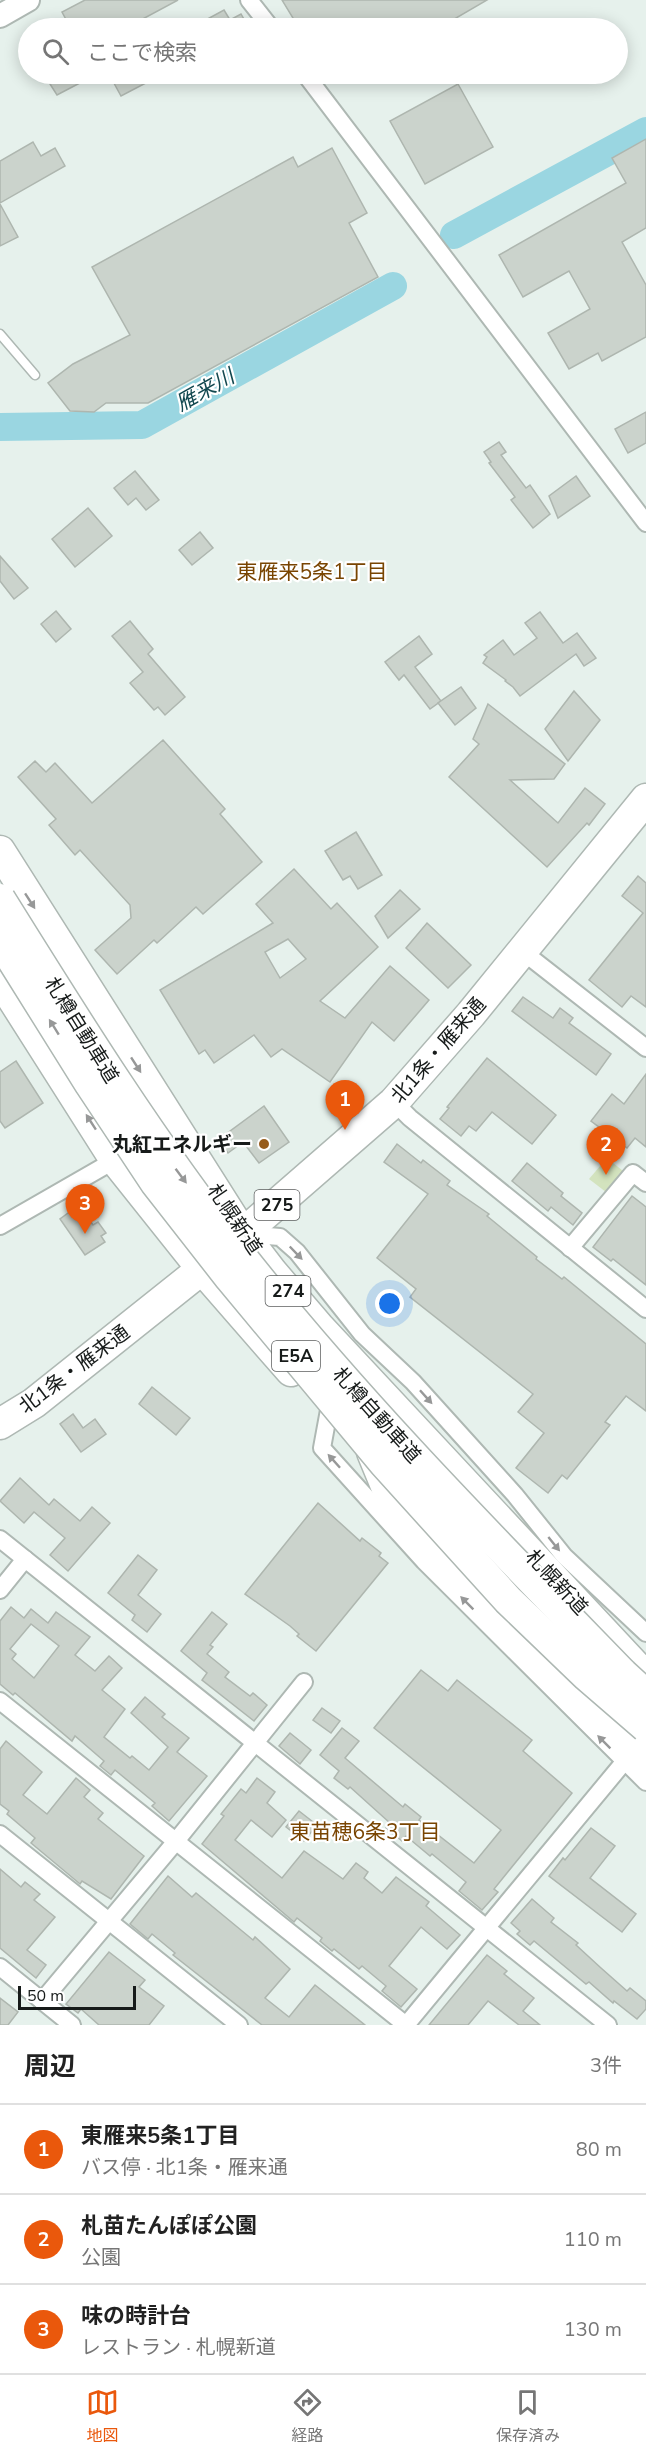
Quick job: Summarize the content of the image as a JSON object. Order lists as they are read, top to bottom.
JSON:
{
  "streets": {
    "highway": [
      "札樽自動車道",
      "北1条・雁来通",
      "275",
      "札幌新道",
      "274",
      "E5A"
    ]
  },
  "crossings": [
    ["北1条・雁来通", "札幌新道"]
  ],
  "districts": ["東雁来5条1丁目", "東苗穂6条3丁目"],
  "water": ["雁来川"],
  "places": ["丸紅エネルギー"],
  "scale_bar": "50 m",
  "page": {
    "search": "ここで検索",
    "pins": ["1", "2", "3"],
    "scale": "50 m",
    "heading": ["周辺", "3件"],
    "list": [
      {
        "mark": "1",
        "name": "東雁来5条1丁目",
        "note": "バス停 · 北1条・雁来通",
        "value": "80 m"
      },
      {
        "mark": "2",
        "name": "札苗たんぽぽ公園",
        "note": "公園",
        "value": "110 m"
      },
      {
        "mark": "3",
        "name": "味の時計台",
        "note": "レストラン · 札幌新道",
        "value": "130 m"
      }
    ],
    "nav": ["地図", "経路", "保存済み"]
  }
}
